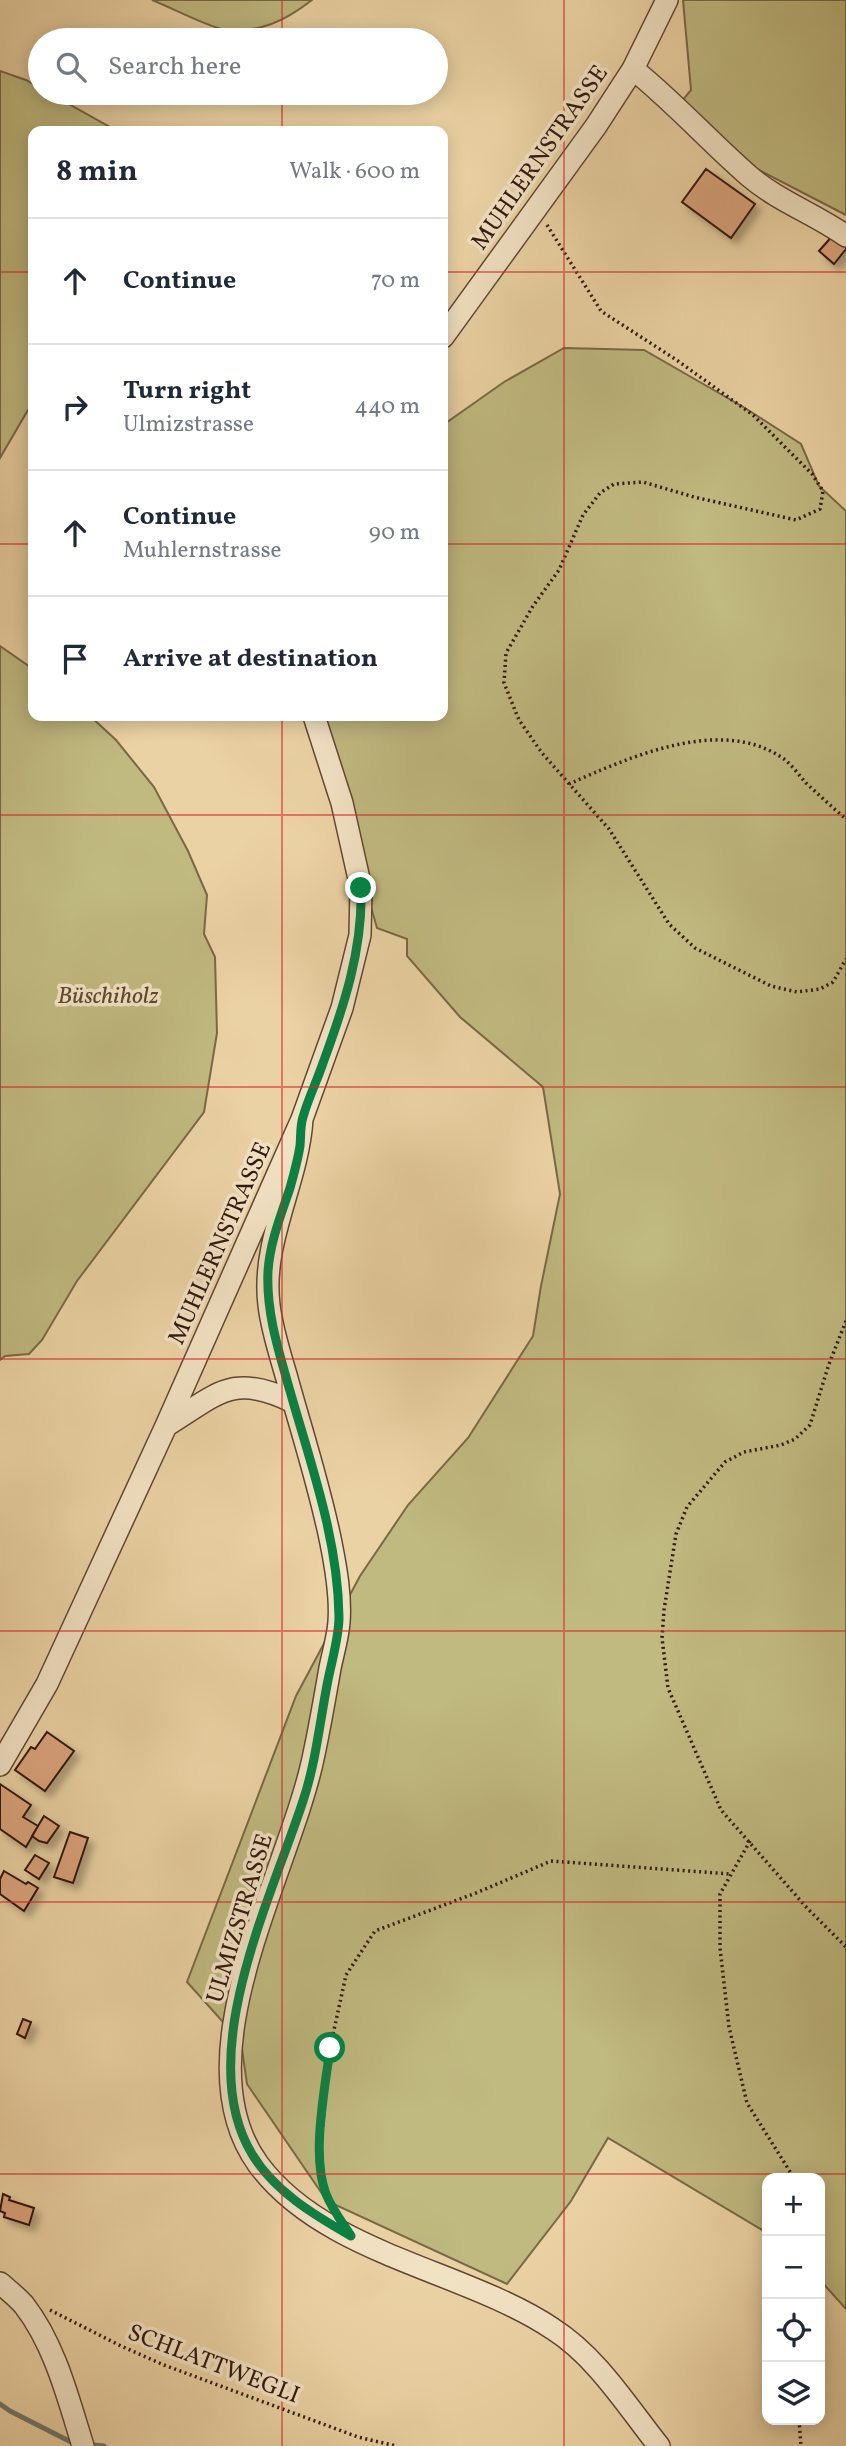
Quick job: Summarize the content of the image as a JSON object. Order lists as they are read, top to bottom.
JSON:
{
  "streets": {
    "street": ["MUHLERNSTRASSE", "ULMIZSTRASSE"],
    "path": ["SCHLATTWEGLI"]
  },
  "crossings": [
    ["MUHLERNSTRASSE", "ULMIZSTRASSE"]
  ],
  "parks": ["Büschiholz"],
  "page": {
    "search": "Search here",
    "heading": ["8 min", "Walk · 600 m"],
    "list": [
      ["Continue", "70 m"],
      ["Turn right", "Ulmizstrasse", "440 m"],
      ["Continue", "Muhlernstrasse", "90 m"],
      "Arrive at destination"
    ],
    "map_buttons": ["+", "−"]
  }
}
